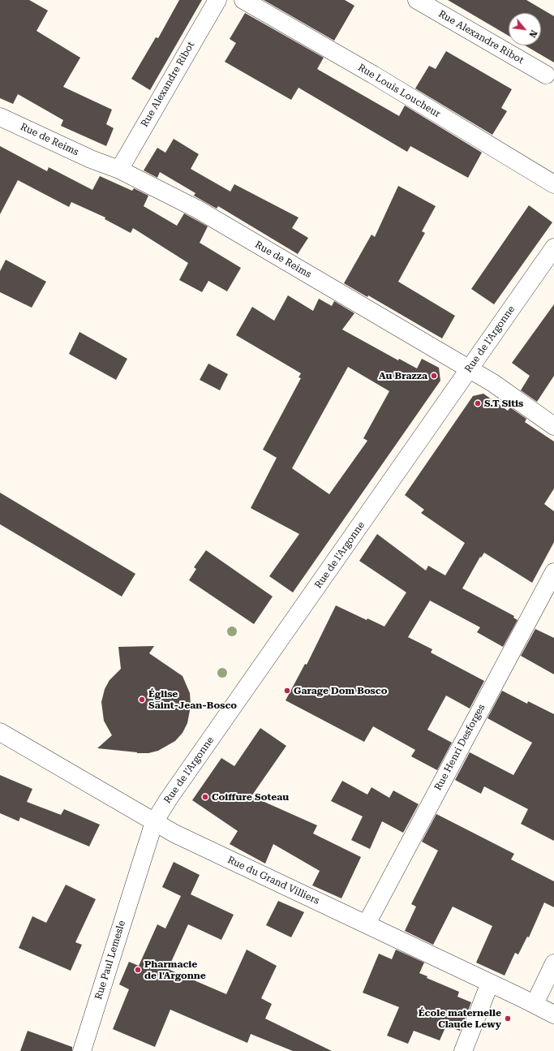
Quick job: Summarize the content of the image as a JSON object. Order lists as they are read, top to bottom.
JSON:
{
  "streets": {
    "street": [
      "Rue Alexandre Ribot",
      "Rue Louis Loucheur",
      "Rue de Reims",
      "Rue de l'Argonne",
      "Rue Henri Desforges",
      "Rue du Grand Villiers",
      "Rue Paul Lemesle"
    ]
  },
  "crossings": [
    ["Rue Alexandre Ribot", "Rue de Reims"],
    ["Rue de Reims", "Rue de l'Argonne"],
    ["Rue de l'Argonne", "Rue du Grand Villiers"],
    ["Rue de l'Argonne", "Rue Paul Lemesle"],
    ["Rue Henri Desforges", "Rue du Grand Villiers"]
  ],
  "places": [
    "Au Brazza",
    "S.T Sitis",
    "Garage Dom Bosco",
    "Église Saint-Jean-Bosco",
    "Coiffure Soteau",
    "Pharmacie de l'Argonne",
    "École maternelle Claude Lewy"
  ],
  "north": "bottom right"
}
